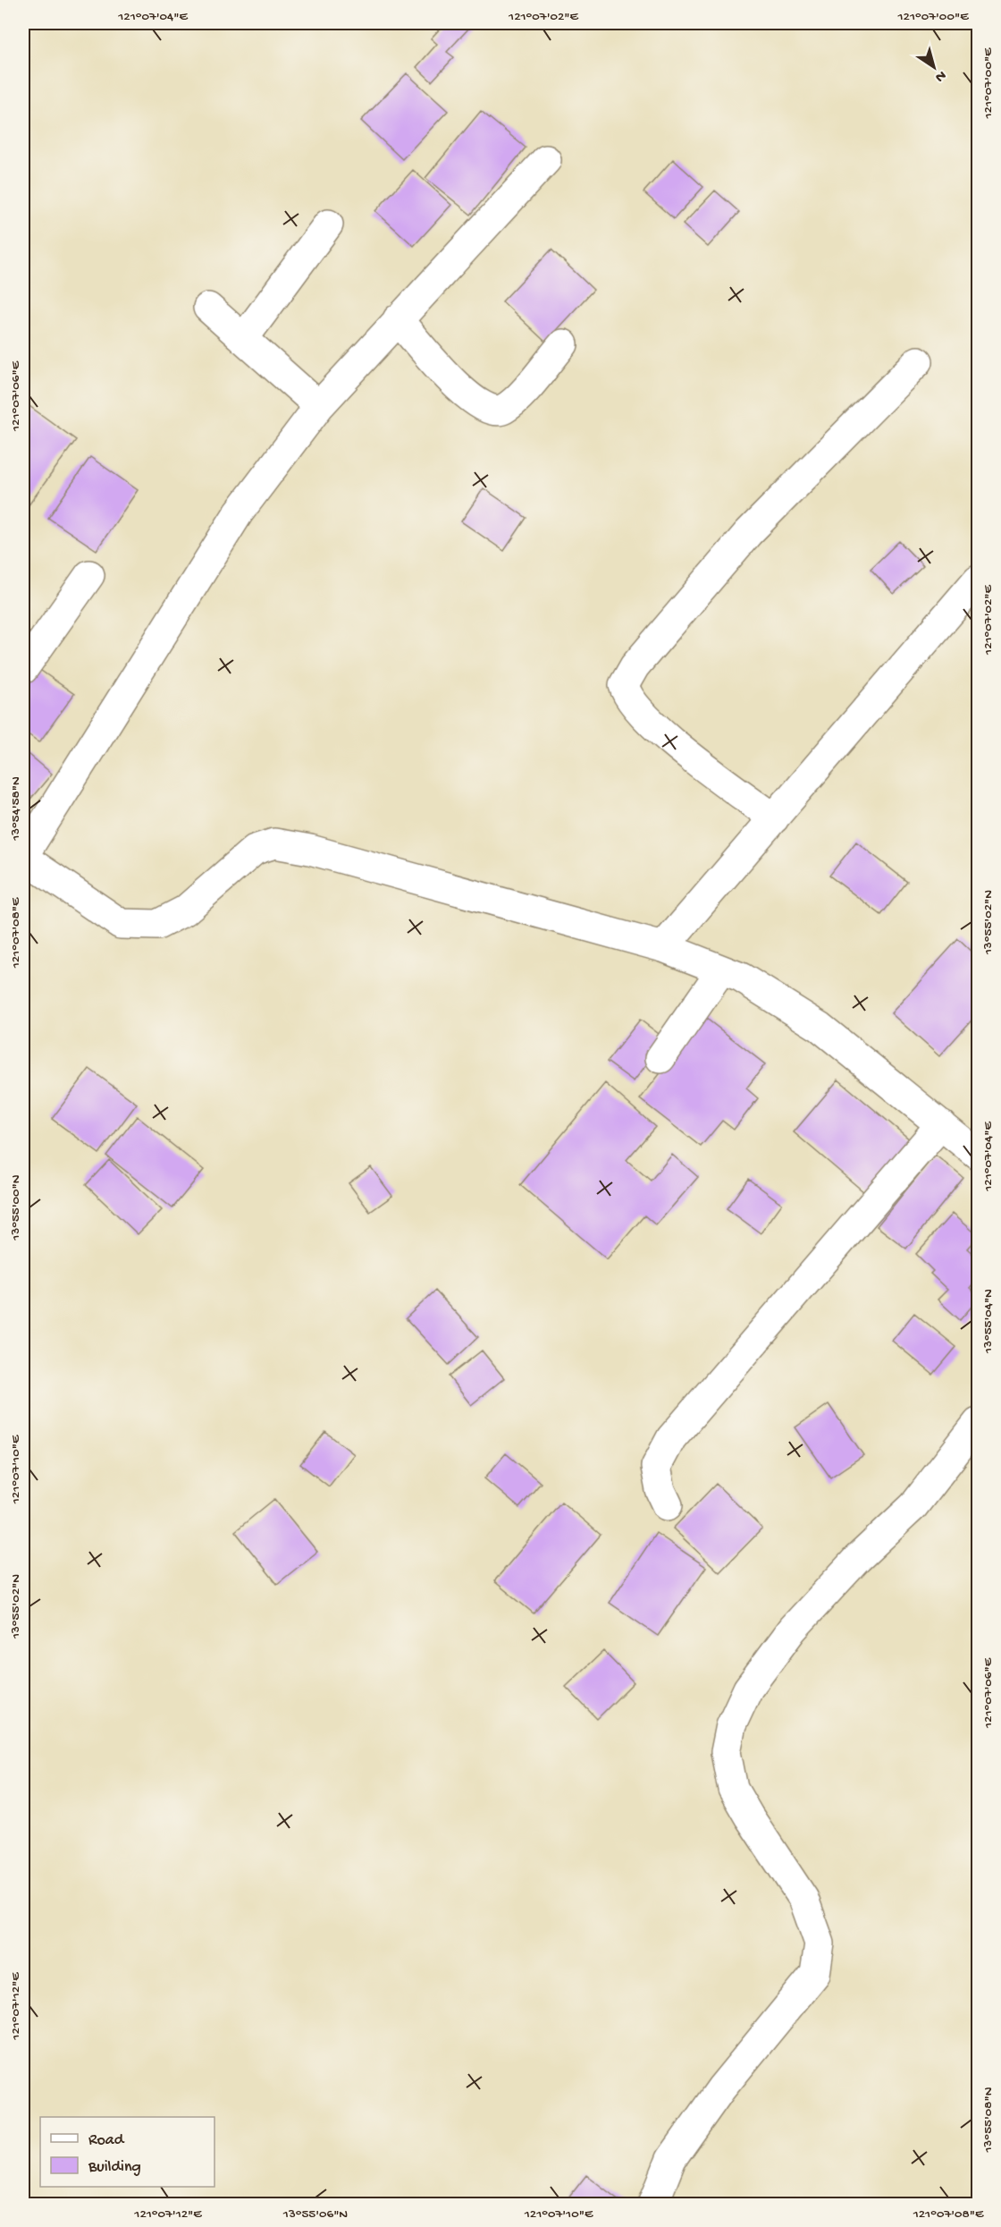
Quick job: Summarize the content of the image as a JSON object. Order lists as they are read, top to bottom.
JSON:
{
  "legend": ["Road", "Building"],
  "north": "bottom right",
  "coordinates": [
    "121°07'04\"E",
    "121°07'02\"E",
    "121°07'00\"E",
    "121°07'06\"E",
    "13°54'58\"N",
    "13°55'02\"N",
    "121°07'08\"E",
    "13°55'00\"N",
    "13°55'04\"N",
    "121°07'10\"E",
    "121°07'12\"E",
    "13°55'08\"N",
    "13°55'06\"N"
  ]
}
